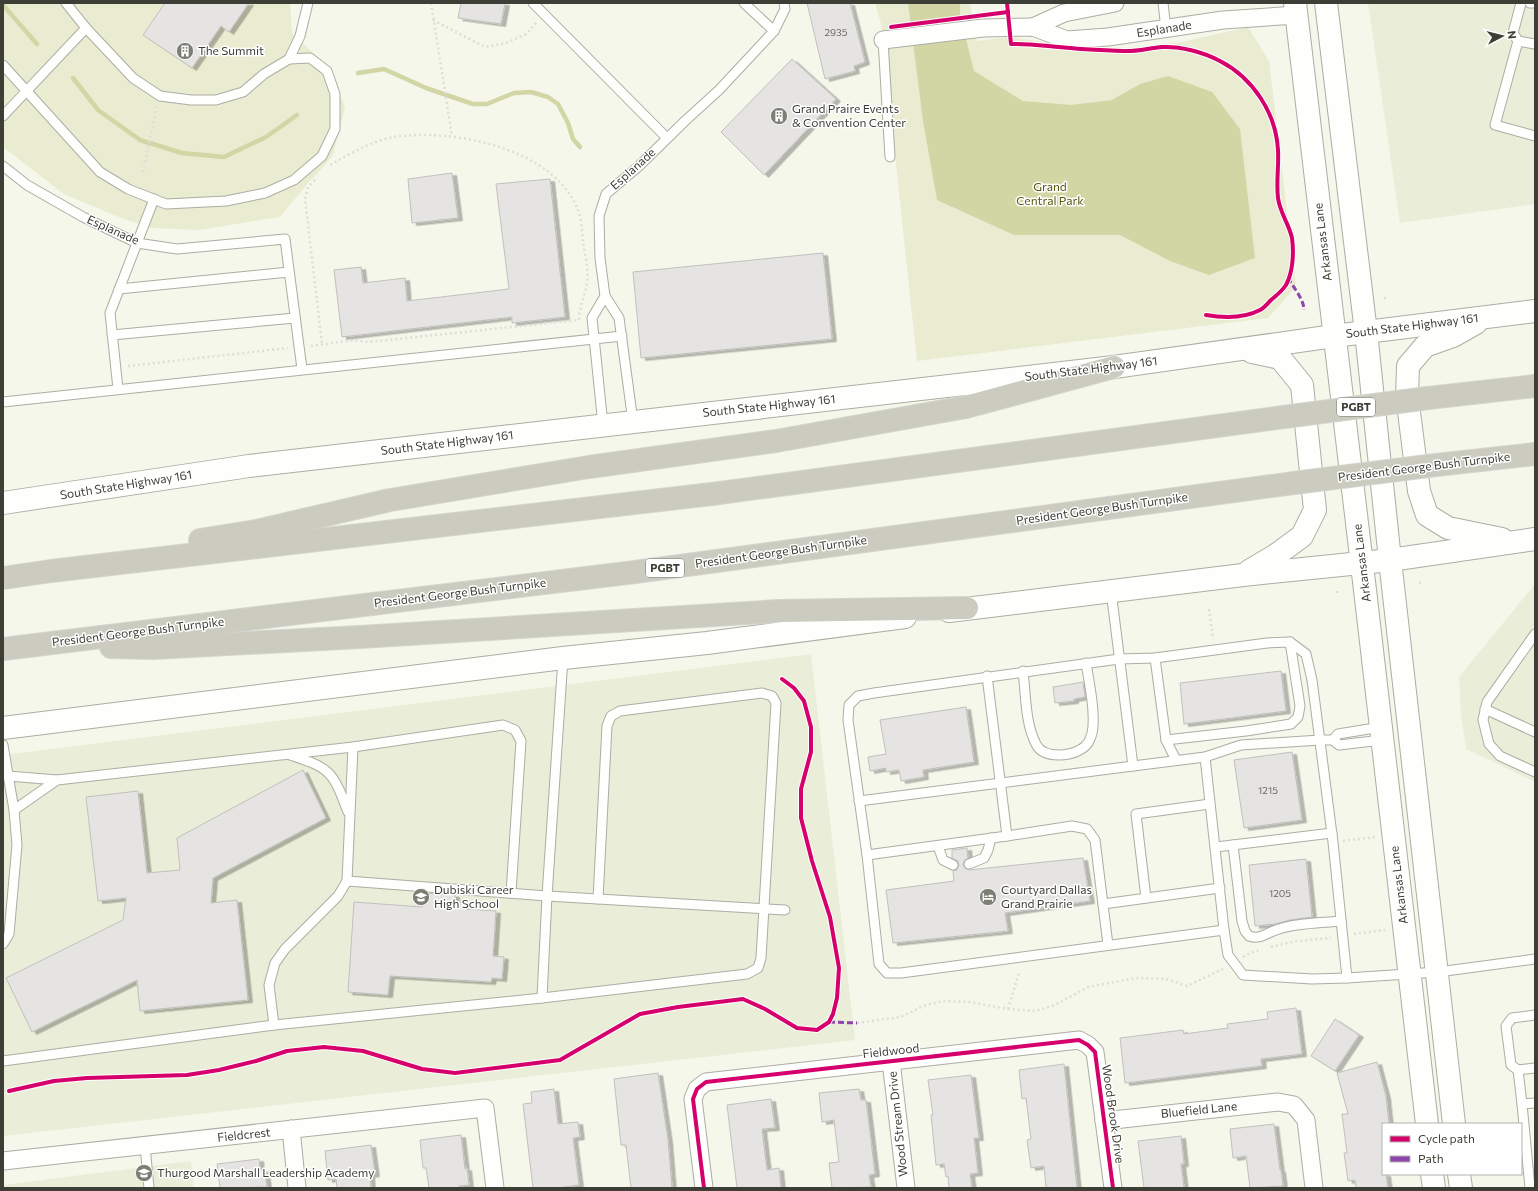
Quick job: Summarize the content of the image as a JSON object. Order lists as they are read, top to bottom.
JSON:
{
  "streets": {
    "highway": ["PGBT", "President George Bush Turnpike"],
    "main road": ["Arkansas Lane", "South State Highway 161"],
    "street": [
      "Esplanade",
      "Fieldwood",
      "Bluefield Lane",
      "Wood Brook Drive",
      "Wood Stream Drive",
      "Fieldcrest"
    ]
  },
  "crossings": [
    ["Esplanade", "Arkansas Lane"],
    ["Arkansas Lane", "South State Highway 161"],
    ["Fieldwood", "Wood Brook Drive"],
    ["Fieldwood", "Wood Stream Drive"],
    ["Bluefield Lane", "Wood Brook Drive"]
  ],
  "parks": ["Grand Central Park"],
  "places": {
    "building": ["The Summit", "Grand Praire Events & Convention Center"],
    "school or university": ["Dubiski Career High School", "Thurgood Marshall Leadership Academy"],
    "hotel": ["Courtyard Dallas Grand Prairie"]
  },
  "house_numbers": ["2935", "1215", "1205"],
  "legend": ["Cycle path", "Path"],
  "north": "right"
}
